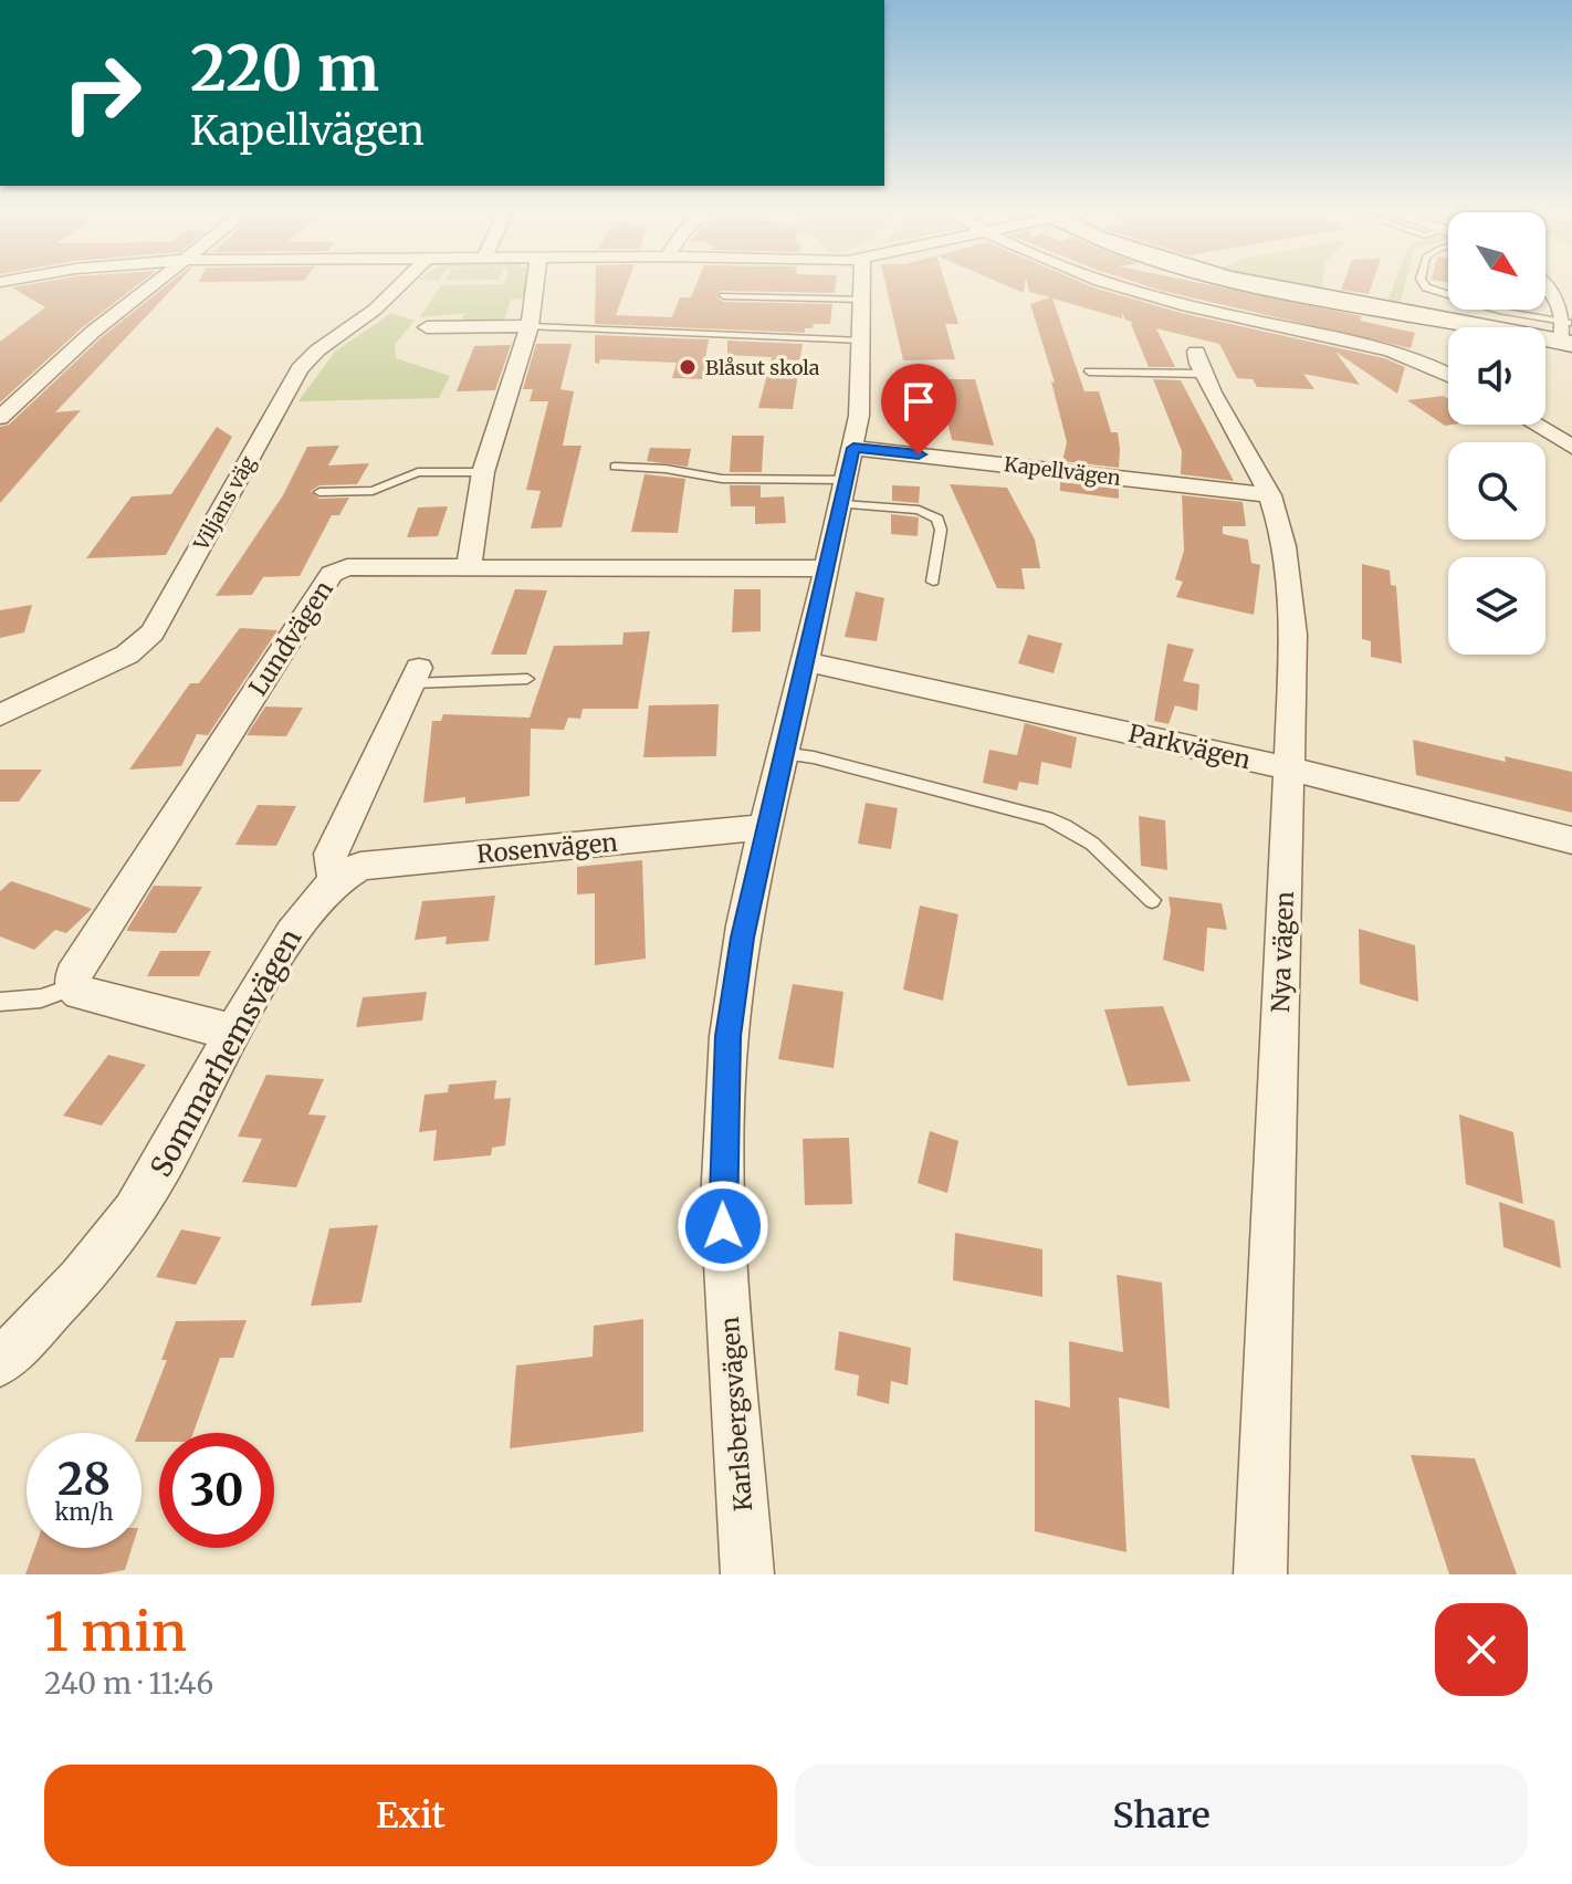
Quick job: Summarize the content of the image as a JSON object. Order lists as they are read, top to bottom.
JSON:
{
  "streets": {
    "street": [
      "Kapellvägen",
      "Viljans väg",
      "Lundvägen",
      "Parkvägen",
      "Rosenvägen",
      "Nya vägen",
      "Sommarhemsvägen",
      "Karlsbergsvägen"
    ]
  },
  "crossings": [
    ["Kapellvägen", "Nya vägen"],
    ["Kapellvägen", "Karlsbergsvägen"],
    ["Lundvägen", "Karlsbergsvägen"],
    ["Parkvägen", "Nya vägen"],
    ["Parkvägen", "Karlsbergsvägen"],
    ["Rosenvägen", "Sommarhemsvägen"],
    ["Rosenvägen", "Karlsbergsvägen"]
  ],
  "places": ["Blåsut skola"],
  "north": "bottom right",
  "page": {
    "turn": ["220 m", "Kapellvägen"],
    "speed": "28 km/h",
    "limit": "30",
    "heading": ["1 min", "240 m · 11:46"],
    "buttons": ["Exit", "Share"]
  }
}
